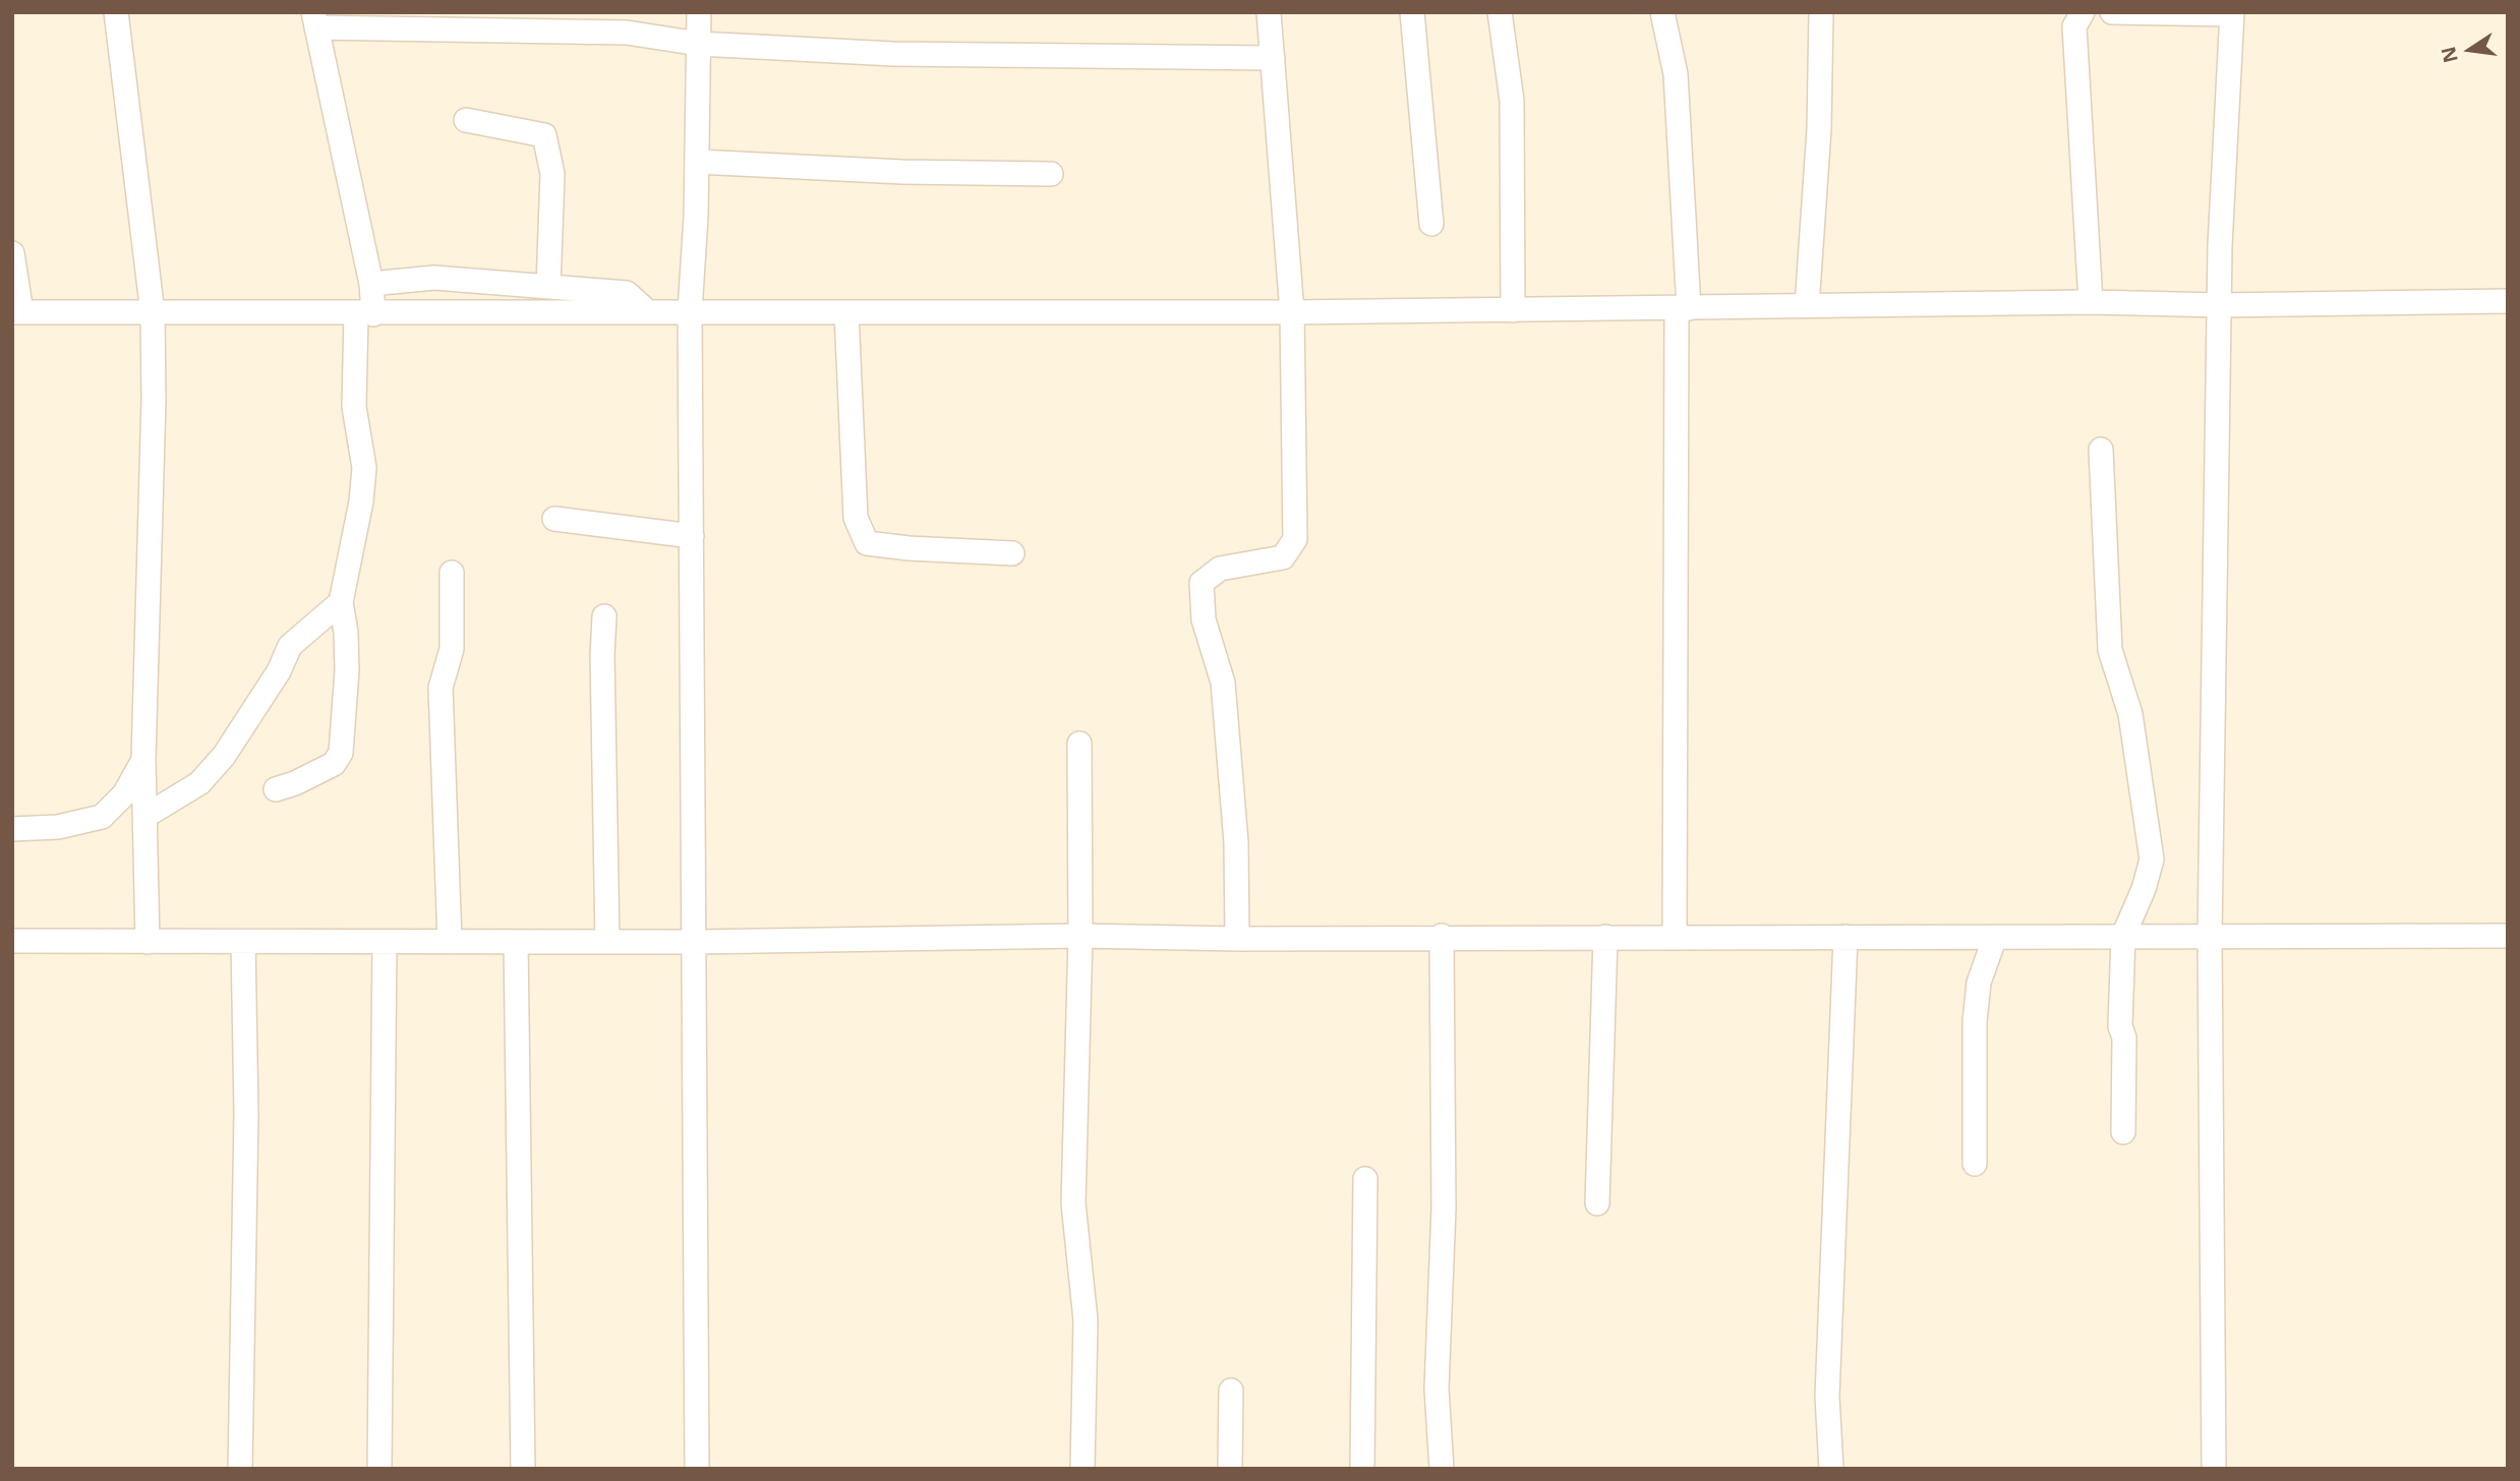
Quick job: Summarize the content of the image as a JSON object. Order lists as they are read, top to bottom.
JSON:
{
  "north": "left"
}
